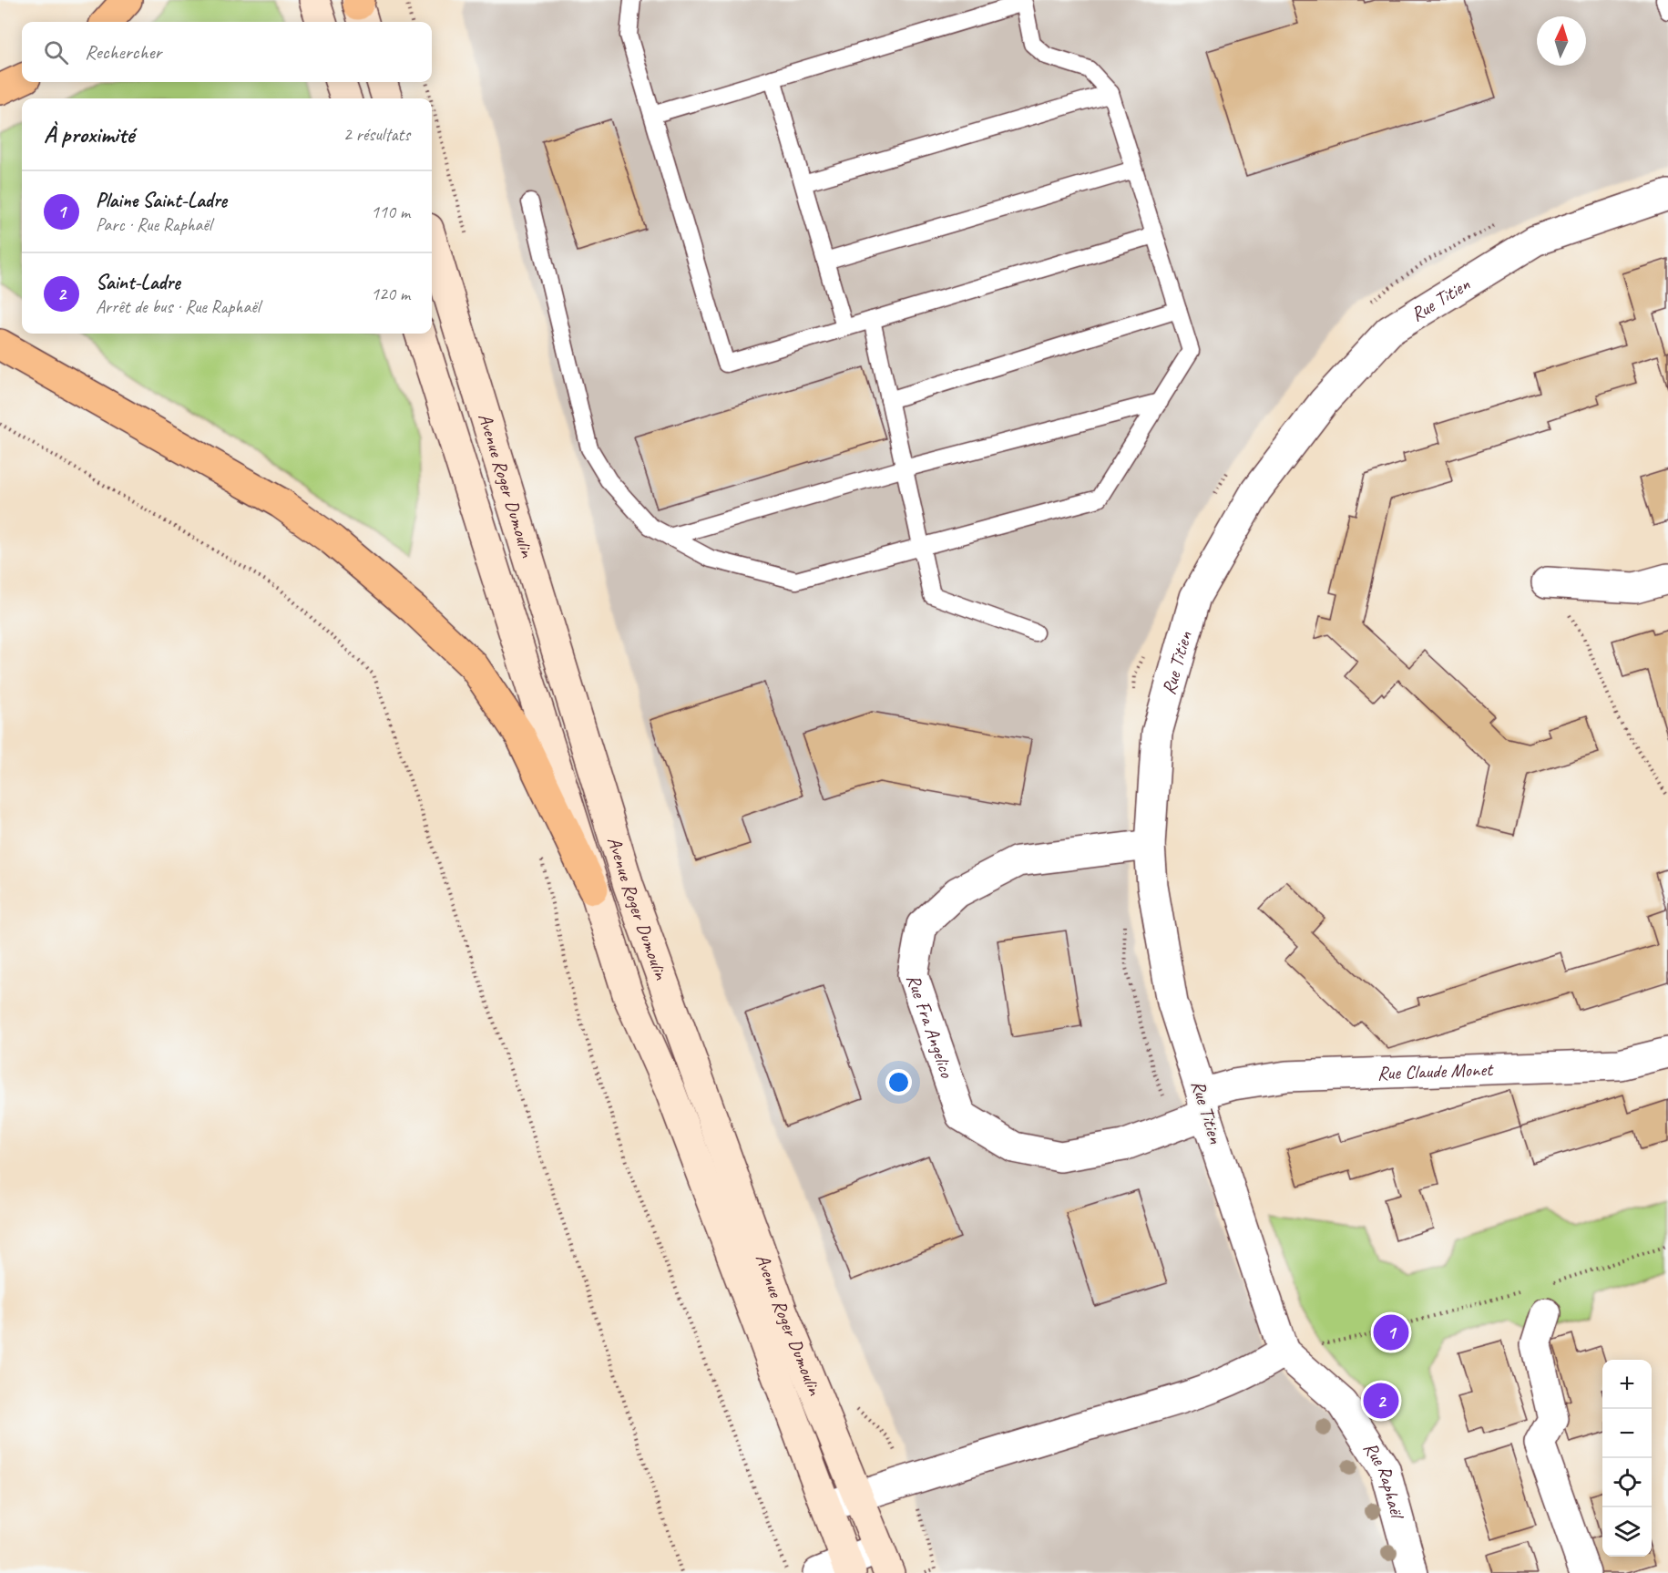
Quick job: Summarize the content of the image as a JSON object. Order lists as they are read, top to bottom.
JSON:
{
  "streets": {
    "main road": ["Avenue Roger Dumoulin"],
    "street": [
      "Rue Titien",
      "Rue Fra Angelico",
      "Rue Claude Monet",
      "Rue Raphaël"
    ]
  },
  "crossings": [
    ["Rue Titien", "Rue Fra Angelico"],
    ["Rue Titien", "Rue Claude Monet"],
    ["Rue Titien", "Rue Raphaël"],
    ["Rue Fra Angelico", "Rue Claude Monet"]
  ],
  "north": "top",
  "page": {
    "search": "Rechercher",
    "heading": ["À proximité", "2 résultats"],
    "list": [
      {
        "mark": "1",
        "name": "Plaine Saint-Ladre",
        "note": "Parc · Rue Raphaël",
        "value": "110 m"
      },
      {
        "mark": "2",
        "name": "Saint-Ladre",
        "note": "Arrêt de bus · Rue Raphaël",
        "value": "120 m"
      }
    ],
    "pins": ["1", "2"],
    "map_buttons": ["+", "−"]
  }
}
